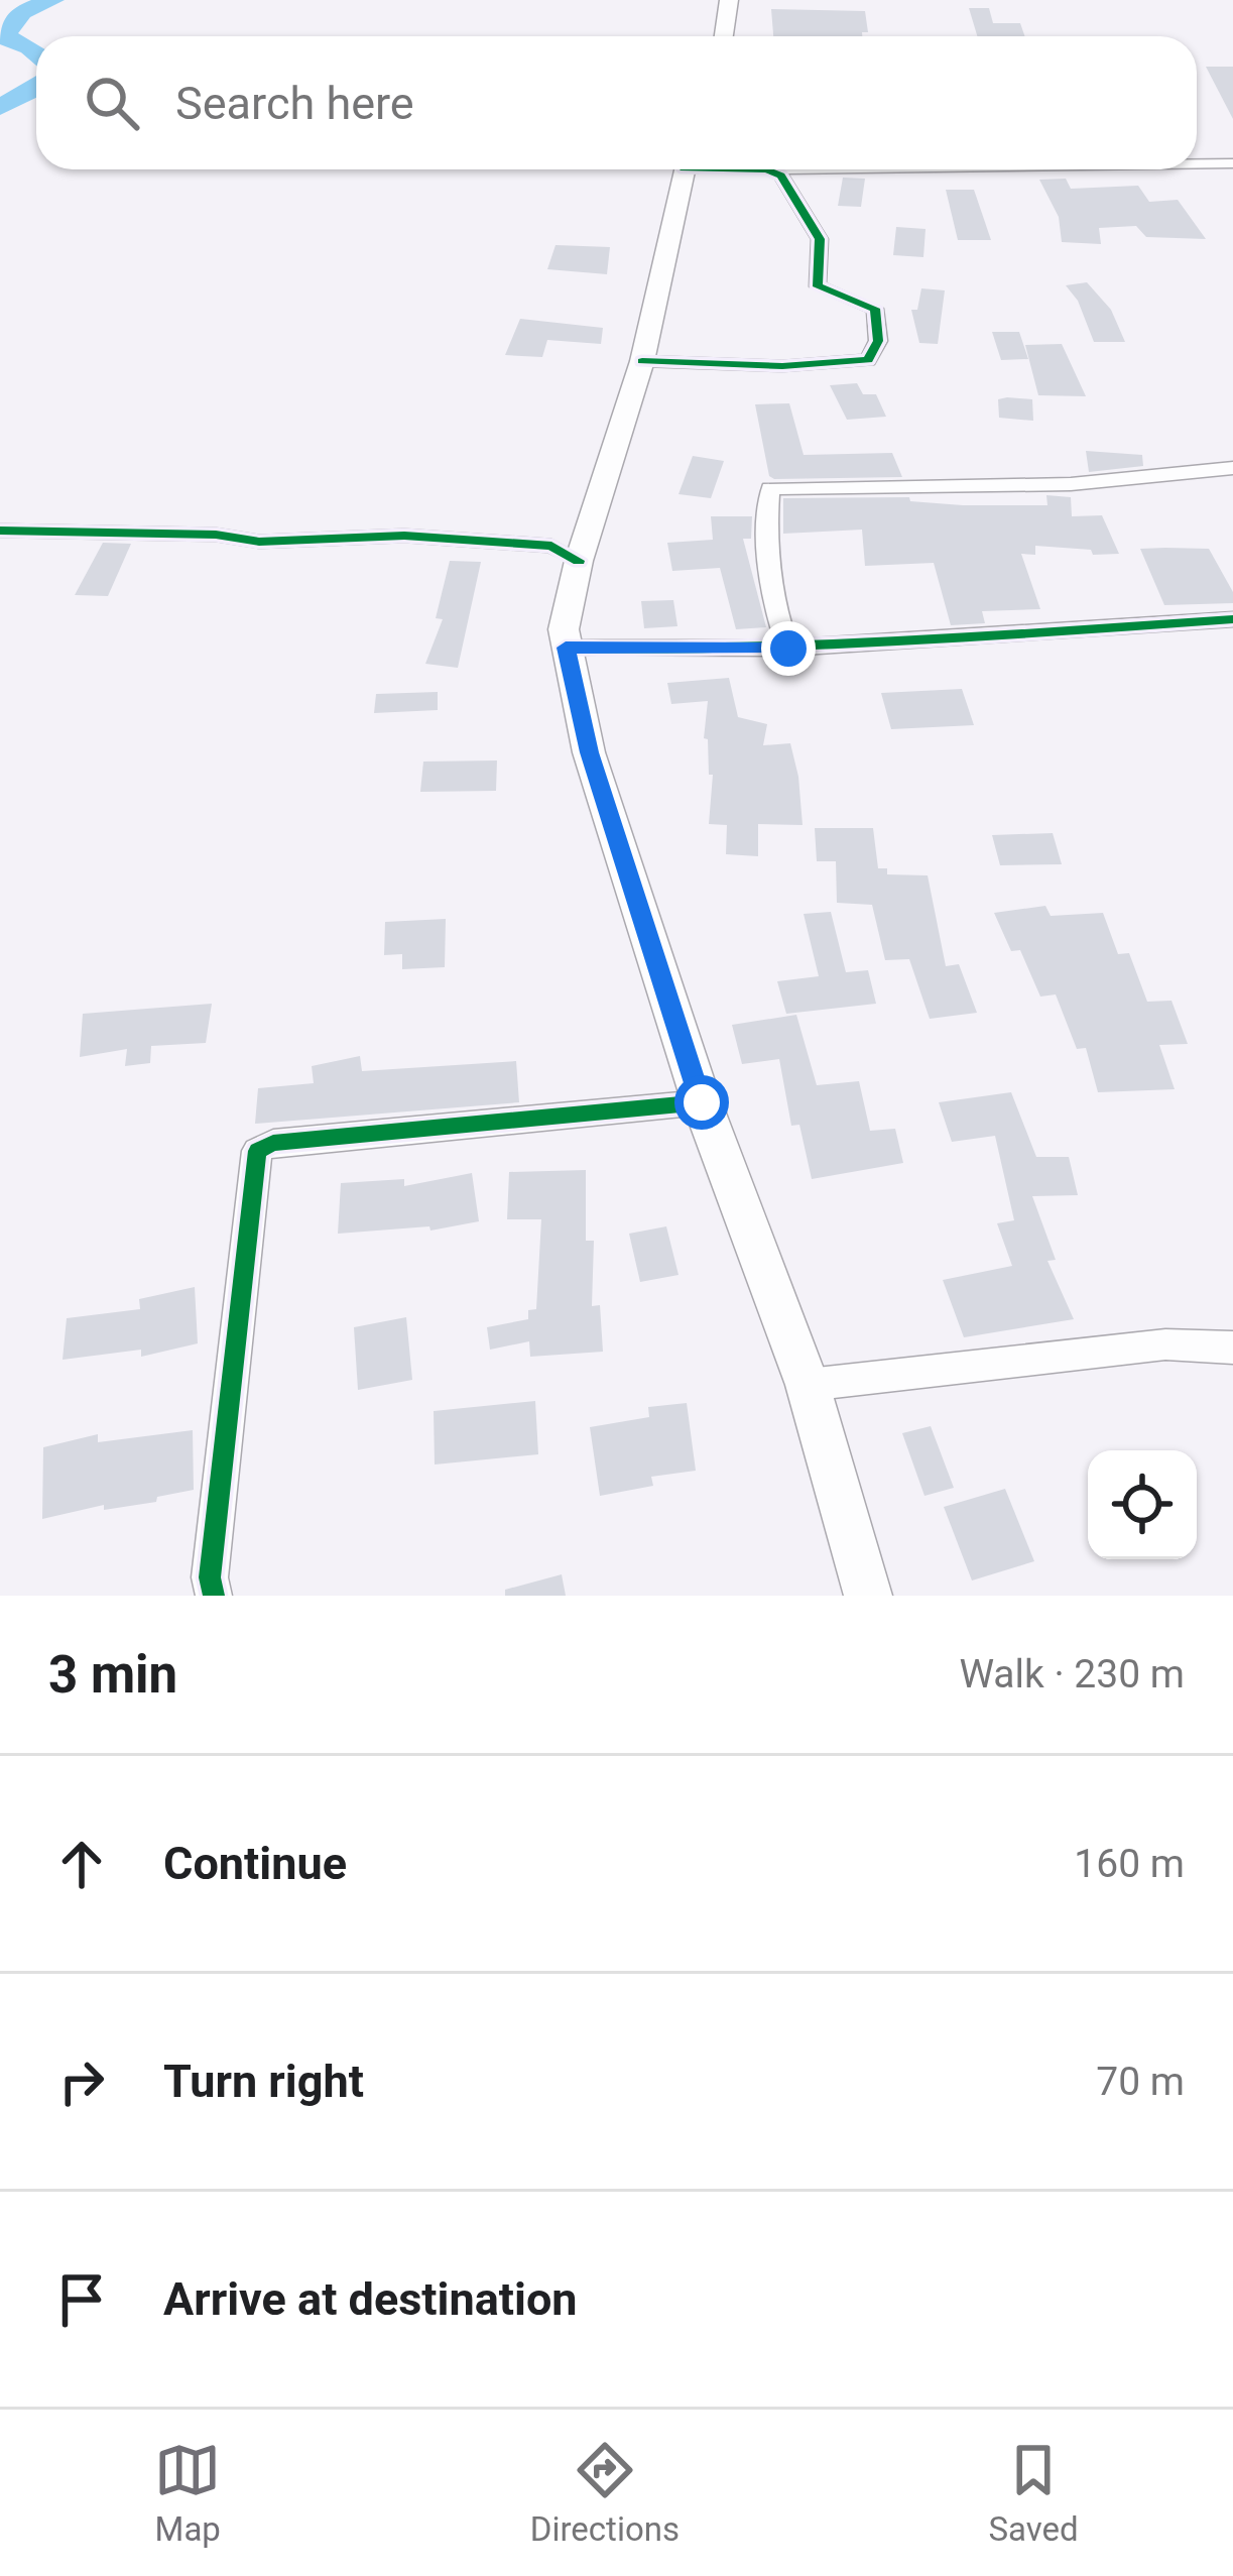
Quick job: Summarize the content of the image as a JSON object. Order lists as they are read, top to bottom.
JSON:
{
  "page": {
    "search": "Search here",
    "heading": ["3 min", "Walk · 230 m"],
    "list": [
      ["Continue", "160 m"],
      ["Turn right", "70 m"],
      "Arrive at destination"
    ],
    "nav": ["Map", "Directions", "Saved"]
  }
}
